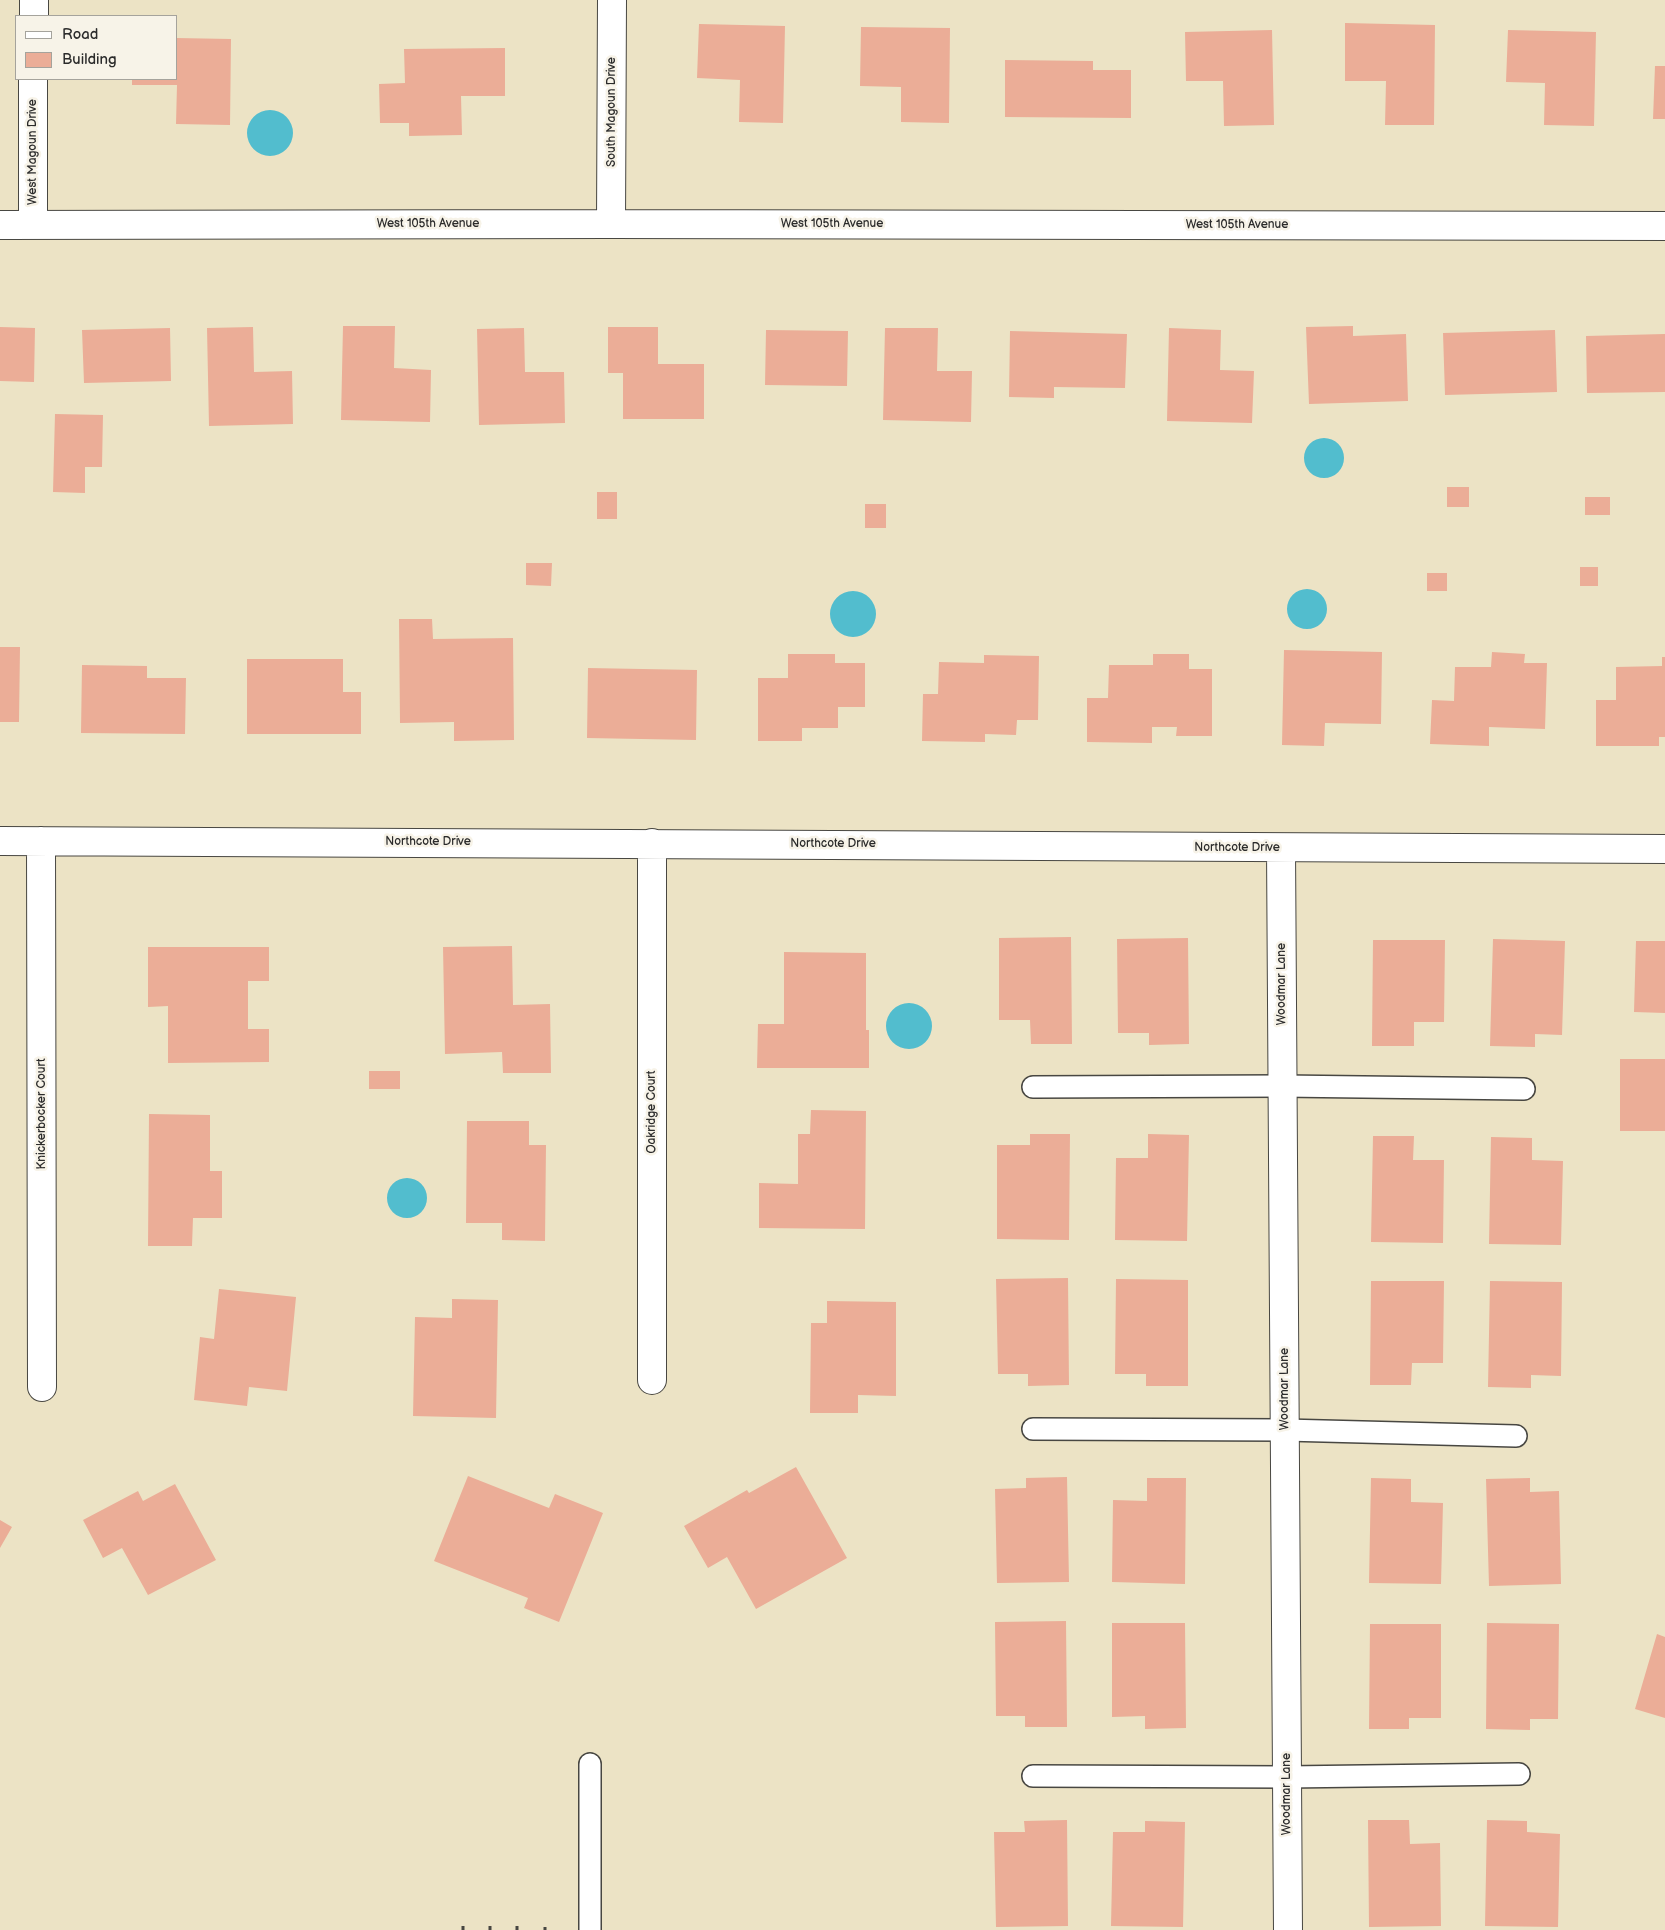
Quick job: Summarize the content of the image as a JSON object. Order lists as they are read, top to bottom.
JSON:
{
  "streets": {
    "street": [
      "South Magoun Drive",
      "West Magoun Drive",
      "West 105th Avenue",
      "Northcote Drive",
      "Woodmar Lane",
      "Oakridge Court",
      "Knickerbocker Court"
    ]
  },
  "crossings": [
    ["South Magoun Drive", "West 105th Avenue"],
    ["West Magoun Drive", "West 105th Avenue"],
    ["Northcote Drive", "Woodmar Lane"],
    ["Northcote Drive", "Oakridge Court"],
    ["Northcote Drive", "Knickerbocker Court"]
  ],
  "legend": ["Road", "Building"]
}
